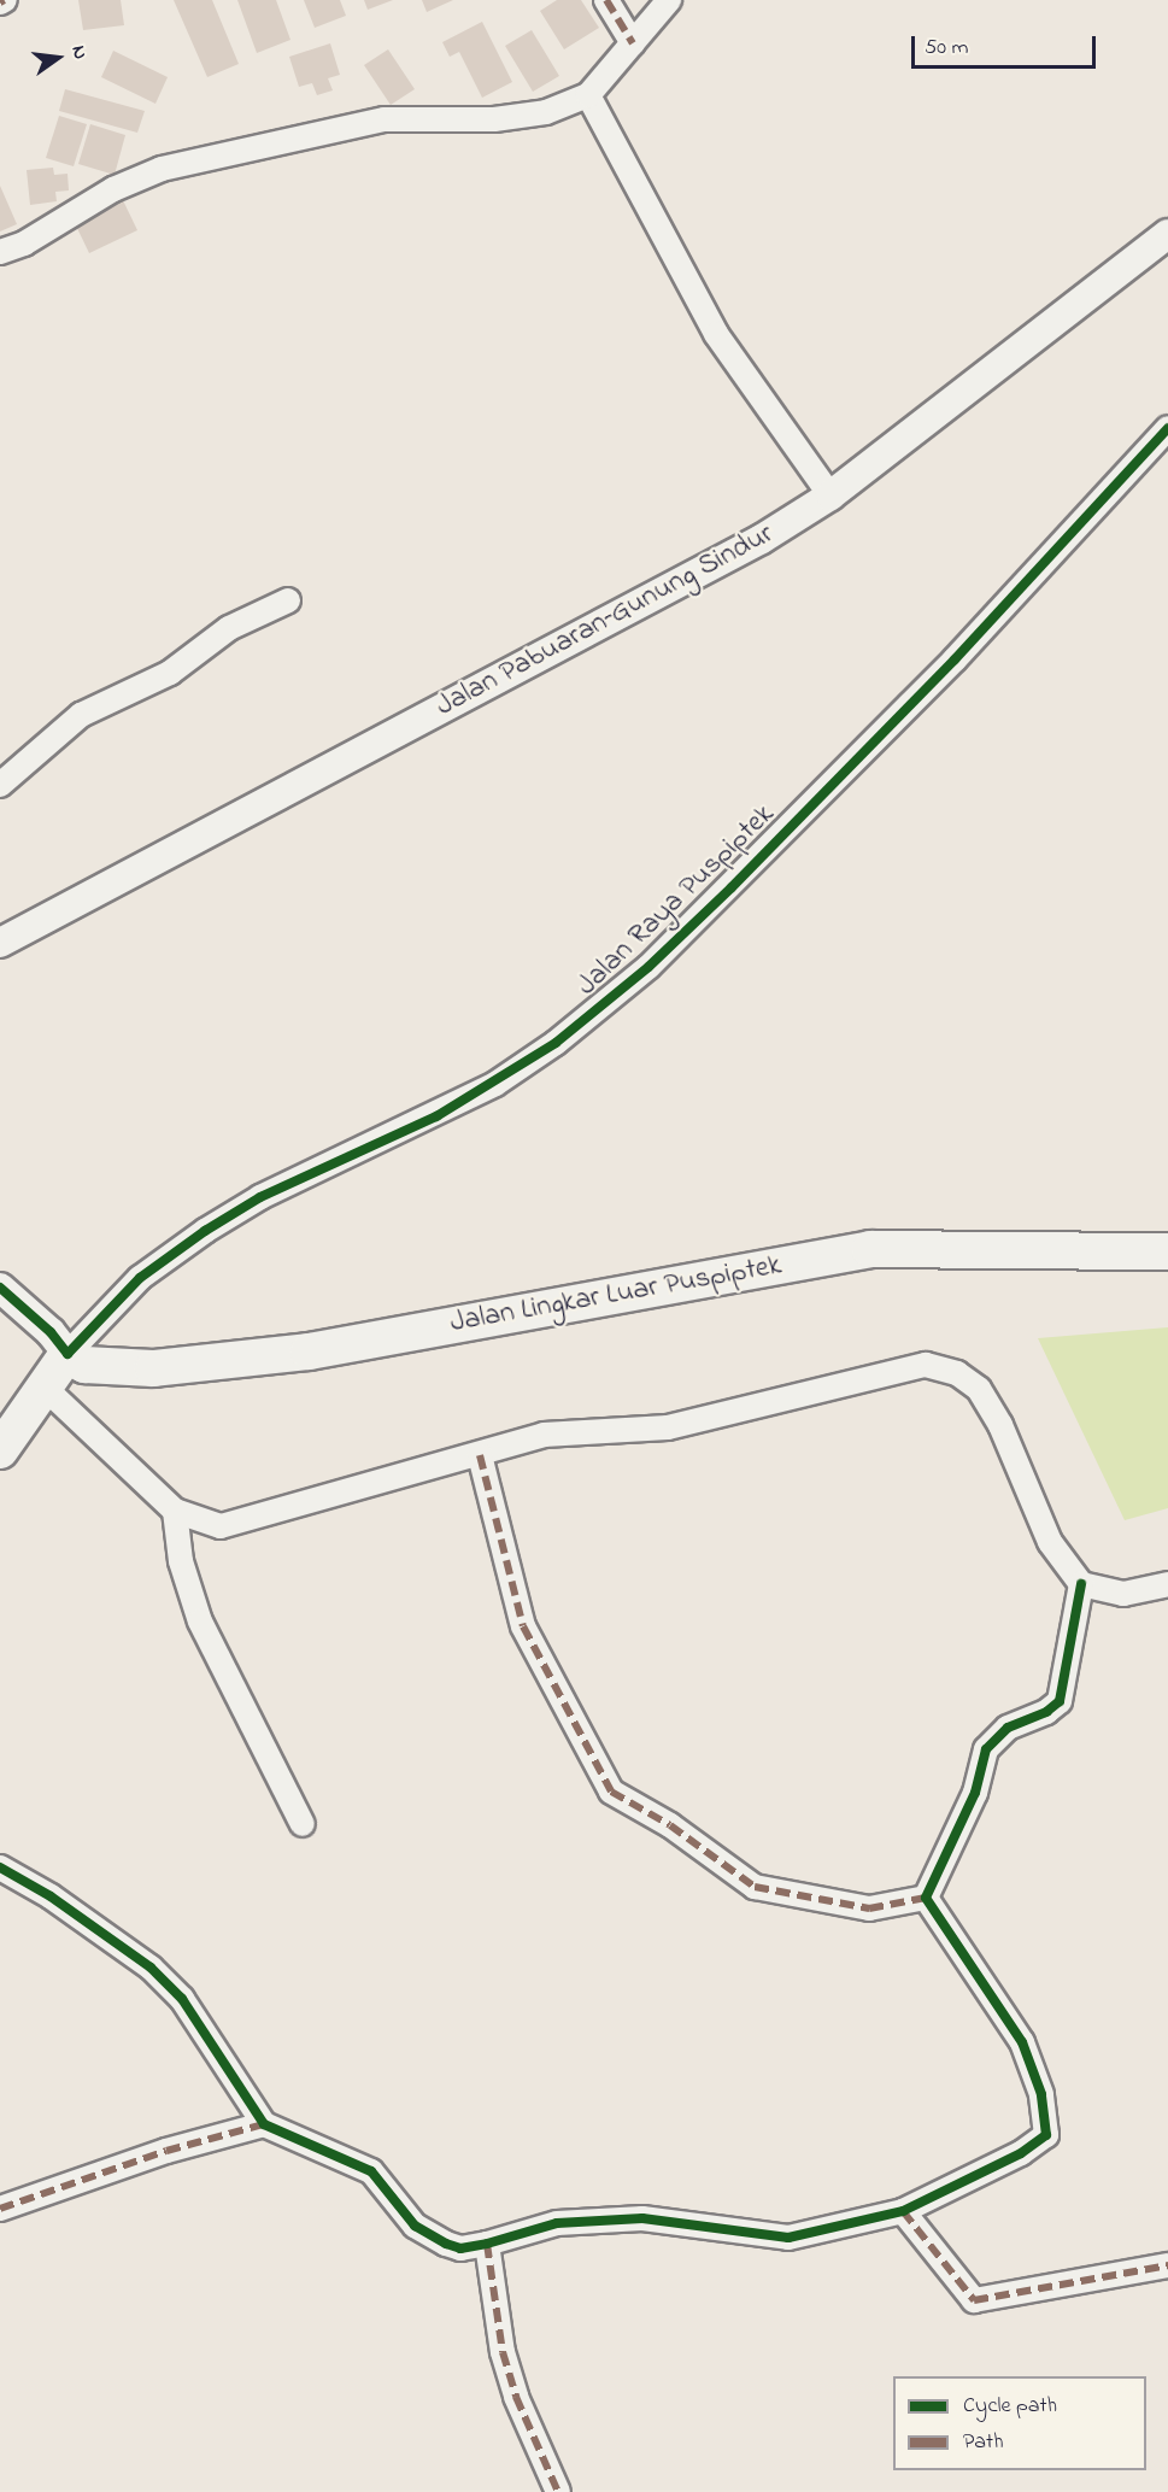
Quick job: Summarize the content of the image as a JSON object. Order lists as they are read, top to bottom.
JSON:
{
  "streets": {
    "main road": ["Jalan Raya Puspiptek", "Jalan Lingkar Luar Puspiptek"],
    "street": ["Jalan Pabuaran–Gunung Sindur"]
  },
  "crossings": [
    ["Jalan Raya Puspiptek", "Jalan Lingkar Luar Puspiptek"]
  ],
  "legend": ["Cycle path", "Path"],
  "scale_bar": "50 m",
  "north": "right"
}
